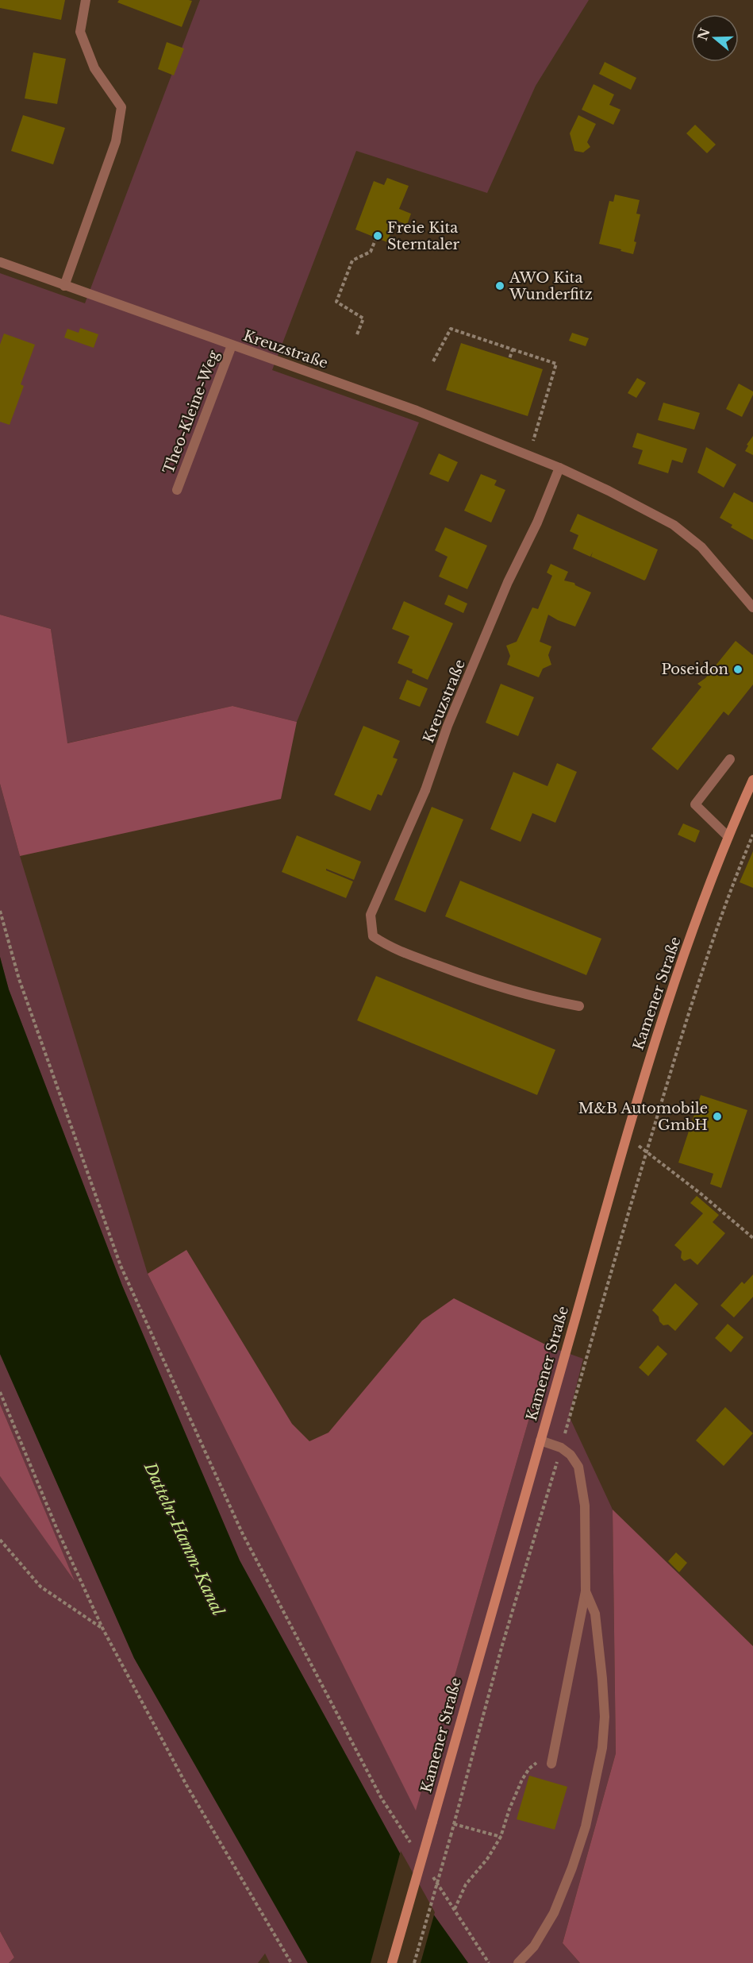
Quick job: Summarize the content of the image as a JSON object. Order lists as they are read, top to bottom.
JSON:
{
  "streets": {
    "main road": ["Kamener Straße"],
    "street": ["Kreuzstraße", "Theo-Kleine-Weg"]
  },
  "crossings": [
    ["Kreuzstraße", "Theo-Kleine-Weg"]
  ],
  "water": ["Datteln-Hamm-Kanal"],
  "places": [
    "Freie Kita Sterntaler",
    "AWO Kita Wunderfitz",
    "Poseidon",
    "M&B Automobile GmbH"
  ],
  "north": "left"
}
